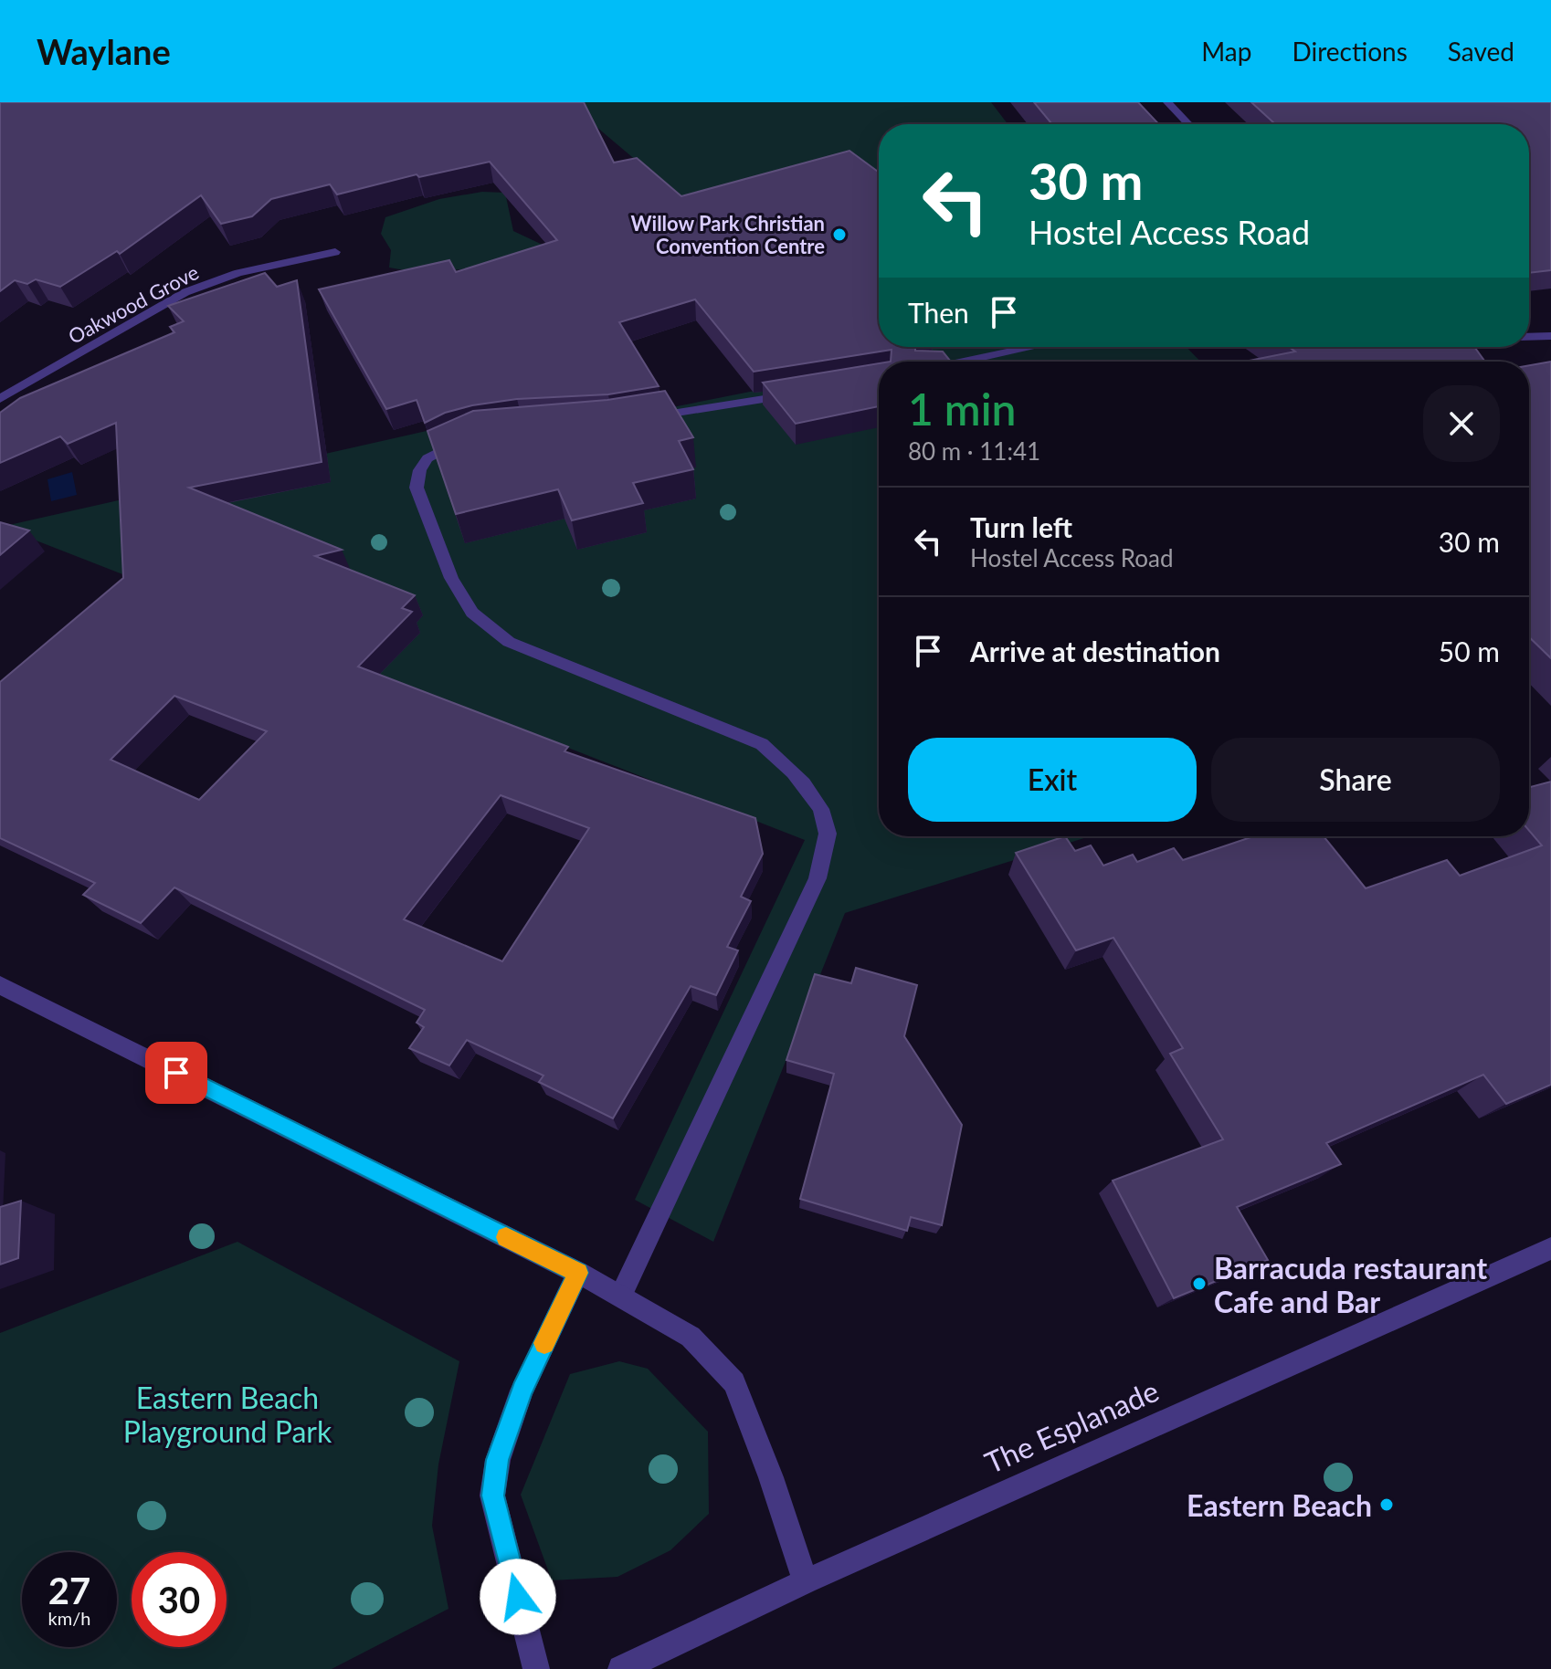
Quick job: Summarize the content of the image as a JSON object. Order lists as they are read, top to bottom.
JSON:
{
  "streets": {
    "street": ["Oakwood Grove", "The Esplanade"]
  },
  "parks": ["Eastern Beach Playground Park"],
  "places": ["Willow Park Christian Convention Centre", "Barracuda restaurant Cafe and Bar", "Eastern Beach"],
  "page": {
    "header": "Waylane",
    "nav": ["Map", "Directions", "Saved"],
    "turn": ["30 m", "Hostel Access Road"],
    "then": "Then",
    "heading": ["1 min", "80 m · 11:41"],
    "list": [
      {
        "name": "Turn left",
        "note": "Hostel Access Road",
        "value": "30 m"
      },
      {
        "name": "Arrive at destination",
        "value": "50 m"
      }
    ],
    "buttons": ["Exit", "Share"],
    "speed": "27 km/h",
    "limit": "30"
  }
}
